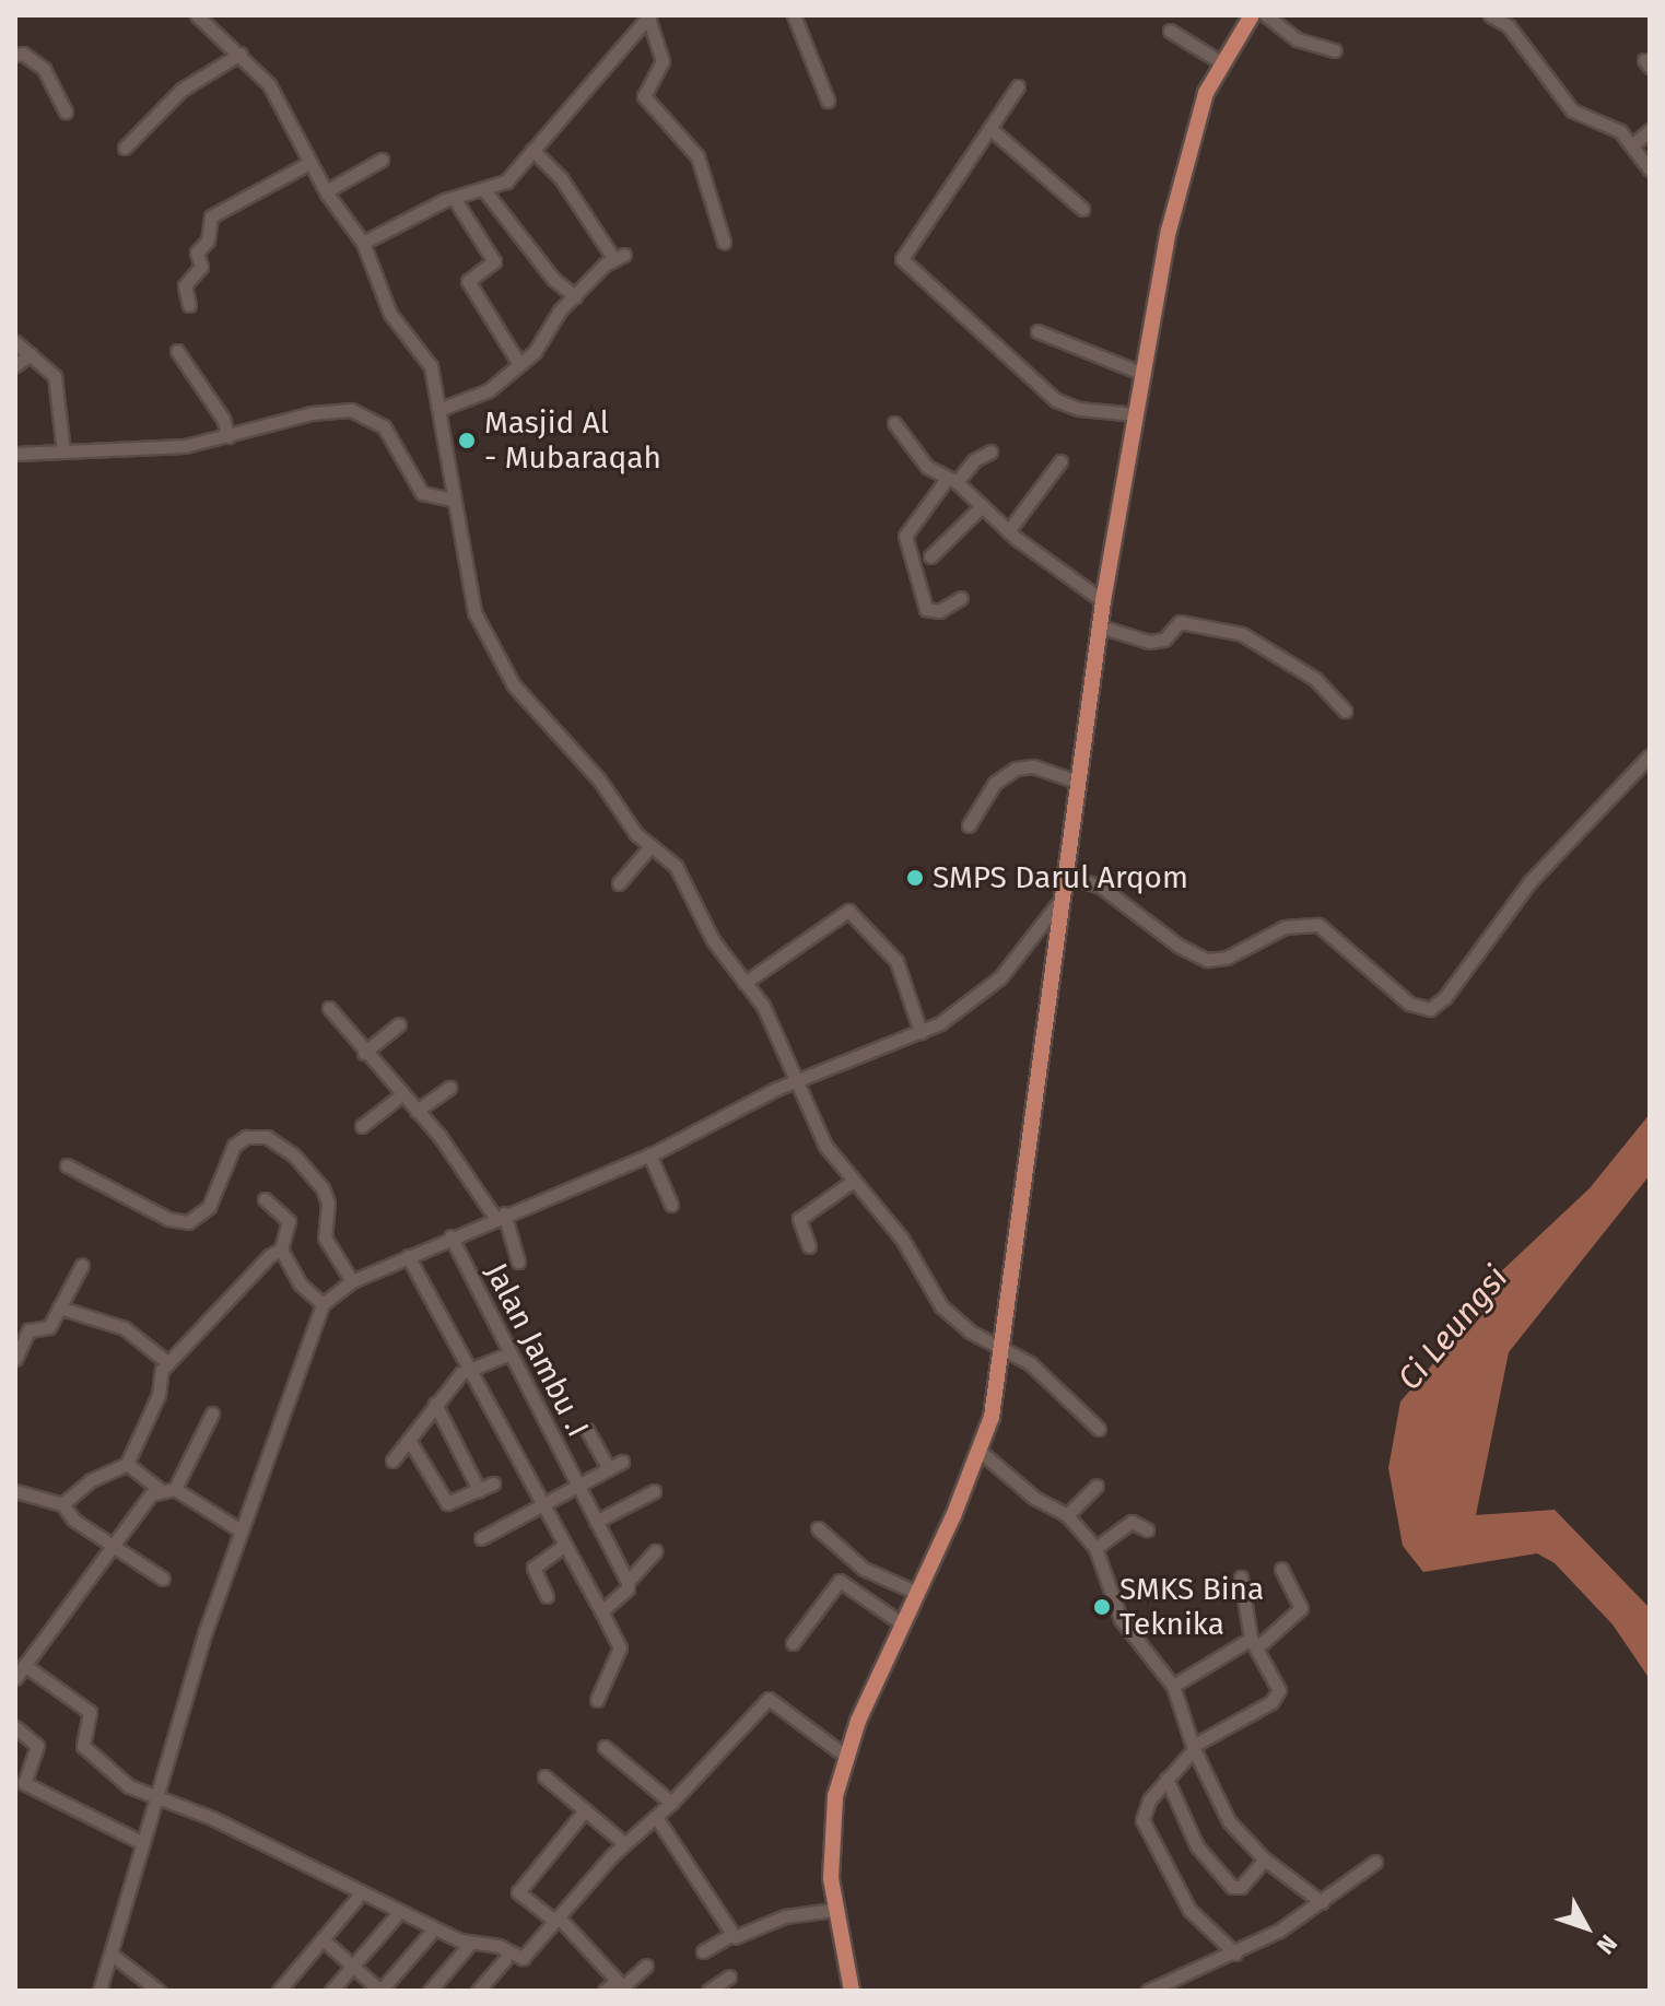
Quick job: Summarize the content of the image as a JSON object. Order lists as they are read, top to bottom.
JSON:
{
  "streets": {
    "street": ["Jalan Jambu .I"]
  },
  "water": ["Ci Leungsi"],
  "places": ["Masjid Al - Mubaraqah", "SMPS Darul Arqom", "SMKS Bina Teknika"],
  "north": "bottom right"
}
